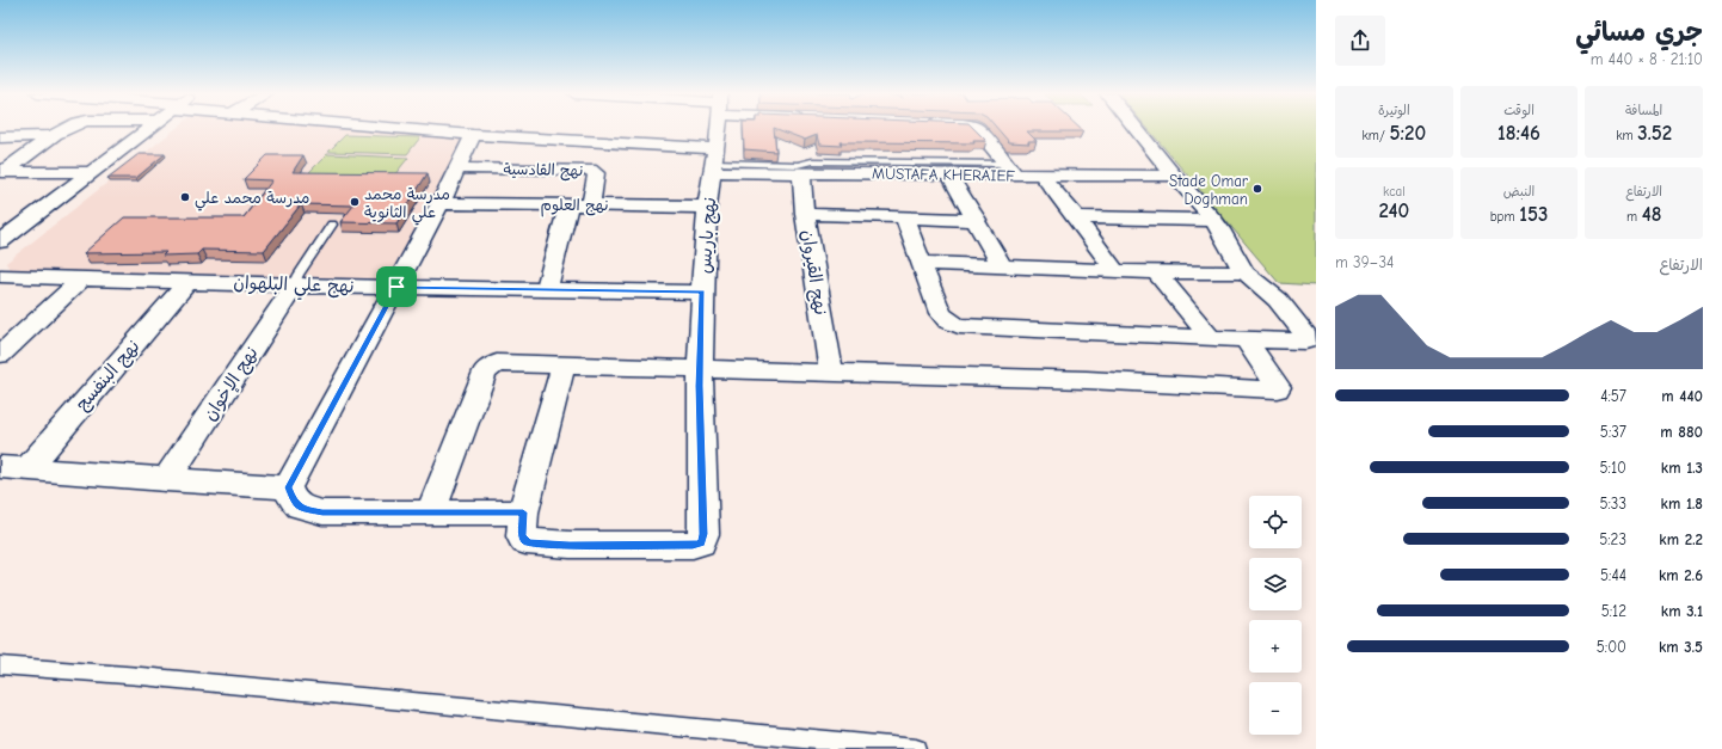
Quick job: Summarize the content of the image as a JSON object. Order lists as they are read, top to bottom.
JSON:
{
  "streets": {
    "street": [
      "نهج القادسية",
      "MUSTAFA KHERAIEF",
      "نهج العلوم",
      "نهج باريس",
      "نهج القيروان",
      "نهج علي البلهوان",
      "نهج البنفسج",
      "نهج الإخوان"
    ]
  },
  "crossings": [
    ["نهج القادسية", "نهج العلوم"],
    ["MUSTAFA KHERAIEF", "نهج باريس"],
    ["MUSTAFA KHERAIEF", "نهج القيروان"],
    ["نهج العلوم", "نهج باريس"],
    ["نهج باريس", "نهج علي البلهوان"],
    ["نهج علي البلهوان", "نهج البنفسج"],
    ["نهج علي البلهوان", "نهج الإخوان"]
  ],
  "places": ["Stade Omar Doghman", "مدرسة محمد علي", "مدرسة محمد علي الثانوية"],
  "page": {
    "heading": ["جري مسائي", "21:10 · 8 × 440 m"],
    "stats": [
      ["المسافة", "3.52 km"],
      ["الوقت", "18:46"],
      ["الوتيرة", "5:20 /km"],
      ["الارتفاع", "48 m"],
      ["النبض", "153 bpm"],
      ["kcal", "240"]
    ],
    "chart": ["الارتفاع", "34–39 m"],
    "list": [
      {
        "name": "440 m",
        "note": "4:57"
      },
      {
        "name": "880 m",
        "note": "5:37"
      },
      {
        "name": "1.3 km",
        "note": "5:10"
      },
      {
        "name": "1.8 km",
        "note": "5:33"
      },
      {
        "name": "2.2 km",
        "note": "5:23"
      },
      {
        "name": "2.6 km",
        "note": "5:44"
      },
      {
        "name": "3.1 km",
        "note": "5:12"
      },
      {
        "name": "3.5 km",
        "note": "5:00"
      }
    ],
    "map_buttons": ["+", "−"]
  }
}
